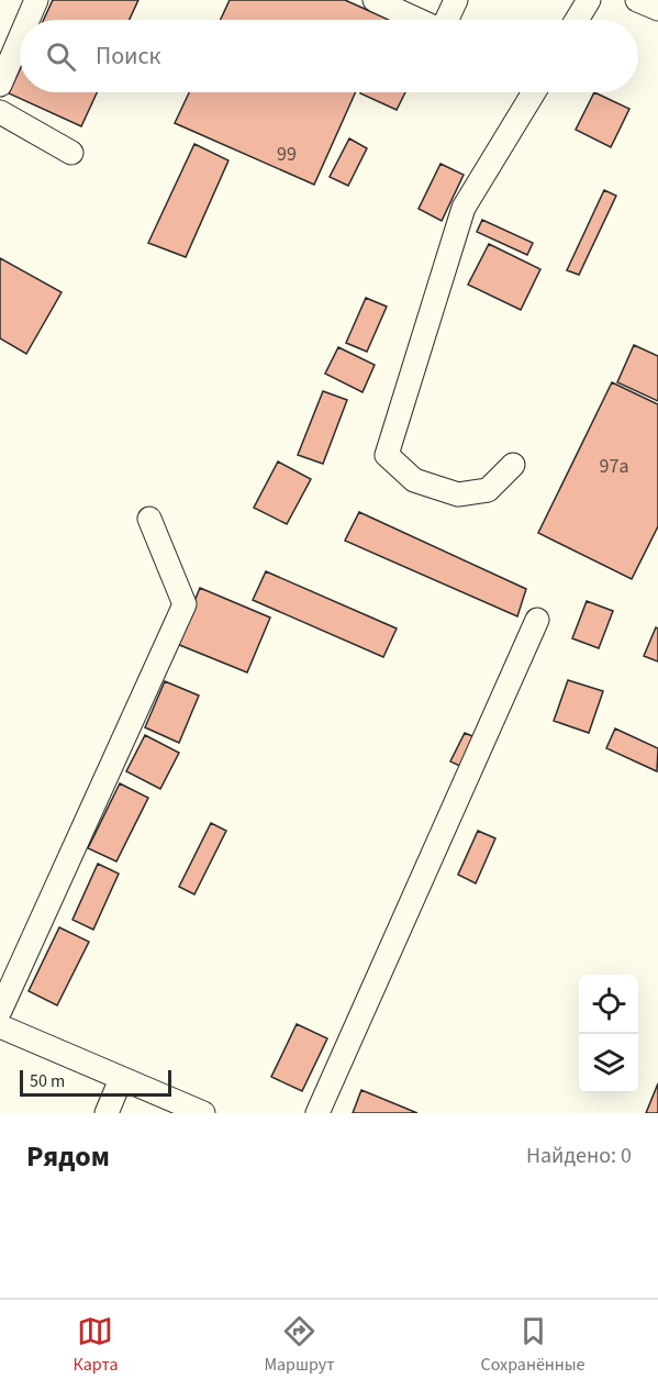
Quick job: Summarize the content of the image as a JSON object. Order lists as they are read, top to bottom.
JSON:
{
  "house_numbers": ["99", "97а"],
  "scale_bar": "50 m",
  "page": {
    "search": "Поиск",
    "scale": "50 m",
    "heading": ["Рядом", "Найдено: 0"],
    "nav": ["Карта", "Маршрут", "Сохранённые"]
  }
}
